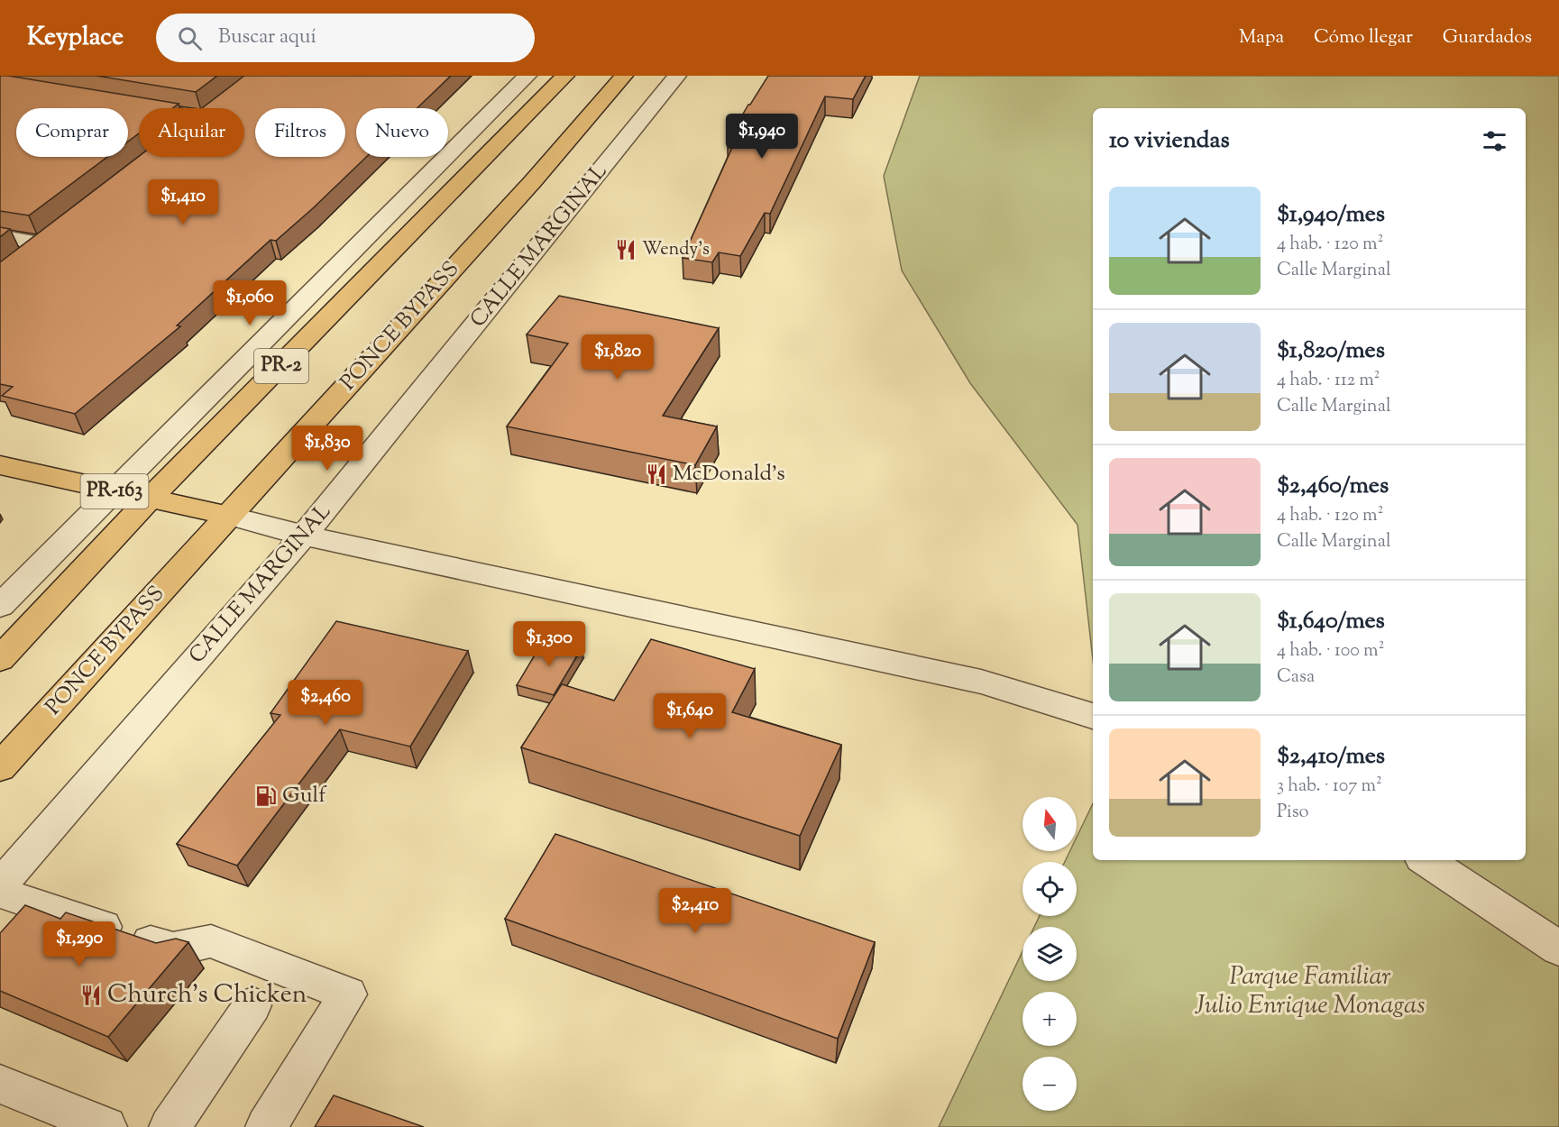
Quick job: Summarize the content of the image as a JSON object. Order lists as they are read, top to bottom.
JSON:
{
  "streets": {
    "main road": ["PONCE BYPASS", "PR-2", "PR-163"],
    "street": ["CALLE MARGINAL"]
  },
  "crossings": [
    ["PONCE BYPASS", "PR-163"],
    ["PR-2", "PR-163"]
  ],
  "parks": ["Parque Familiar Julio Enrique Monagas"],
  "places": {
    "restaurant": ["Wendy's", "McDonald's", "Church's Chicken"],
    "fuel station": ["Gulf"]
  },
  "north": "top",
  "page": {
    "header": "Keyplace",
    "search": "Buscar aquí",
    "nav": ["Mapa", "Cómo llegar", "Guardados"],
    "chip": [
      "Comprar",
      "Alquilar",
      "Filtros",
      "Nuevo"
    ],
    "heading": "10 viviendas",
    "price": [
      "$1,940",
      "$1,410",
      "$1,060",
      "$1,820",
      "$1,830",
      "$1,300",
      "$2,460",
      "$1,640",
      "$2,410",
      "$1,290"
    ],
    "list": [
      {
        "name": "$1,940/mes",
        "note": "4 hab. · 120 m² · Calle Marginal"
      },
      {
        "name": "$1,820/mes",
        "note": "4 hab. · 112 m² · Calle Marginal"
      },
      {
        "name": "$2,460/mes",
        "note": "4 hab. · 120 m² · Calle Marginal"
      },
      {
        "name": "$1,640/mes",
        "note": "4 hab. · 100 m² · Casa"
      },
      {
        "name": "$2,410/mes",
        "note": "3 hab. · 107 m² · Piso"
      }
    ],
    "map_buttons": ["+", "−"]
  }
}
